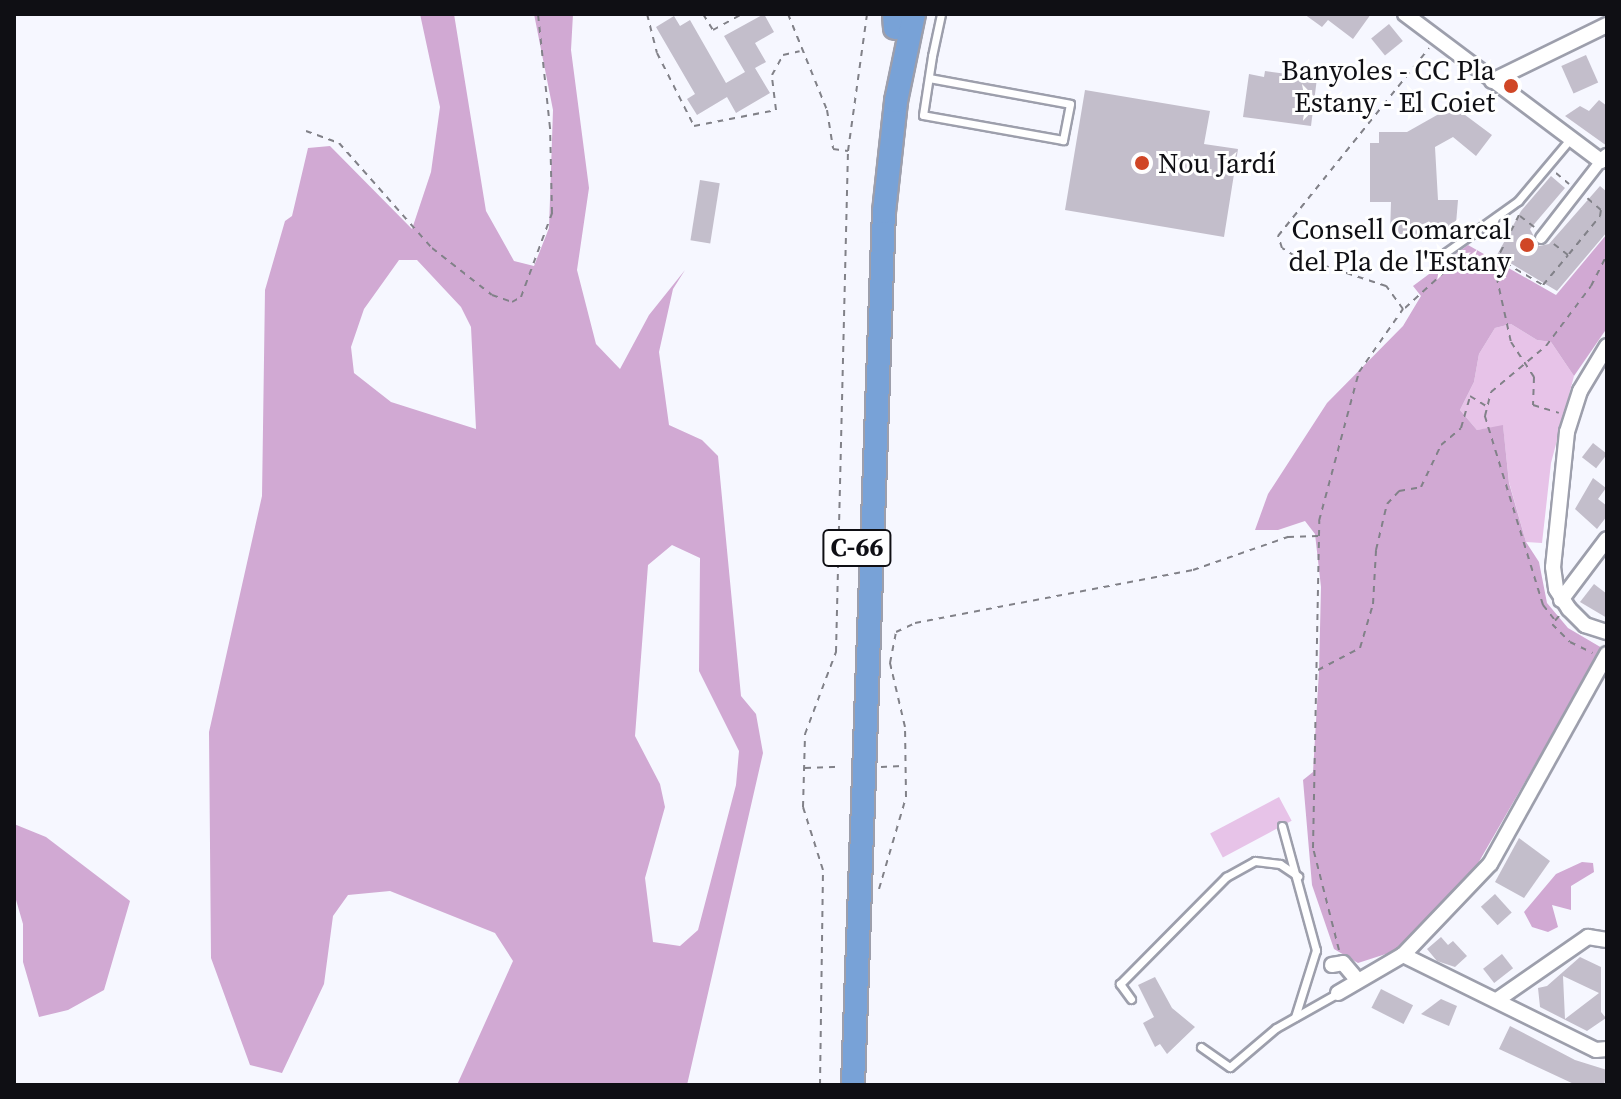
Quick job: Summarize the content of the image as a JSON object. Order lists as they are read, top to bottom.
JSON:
{
  "streets": {
    "highway": ["C-66"]
  },
  "places": ["Banyoles - CC Pla Estany - El Coiet", "Nou Jardí", "Consell Comarcal del Pla de l'Estany"]
}
